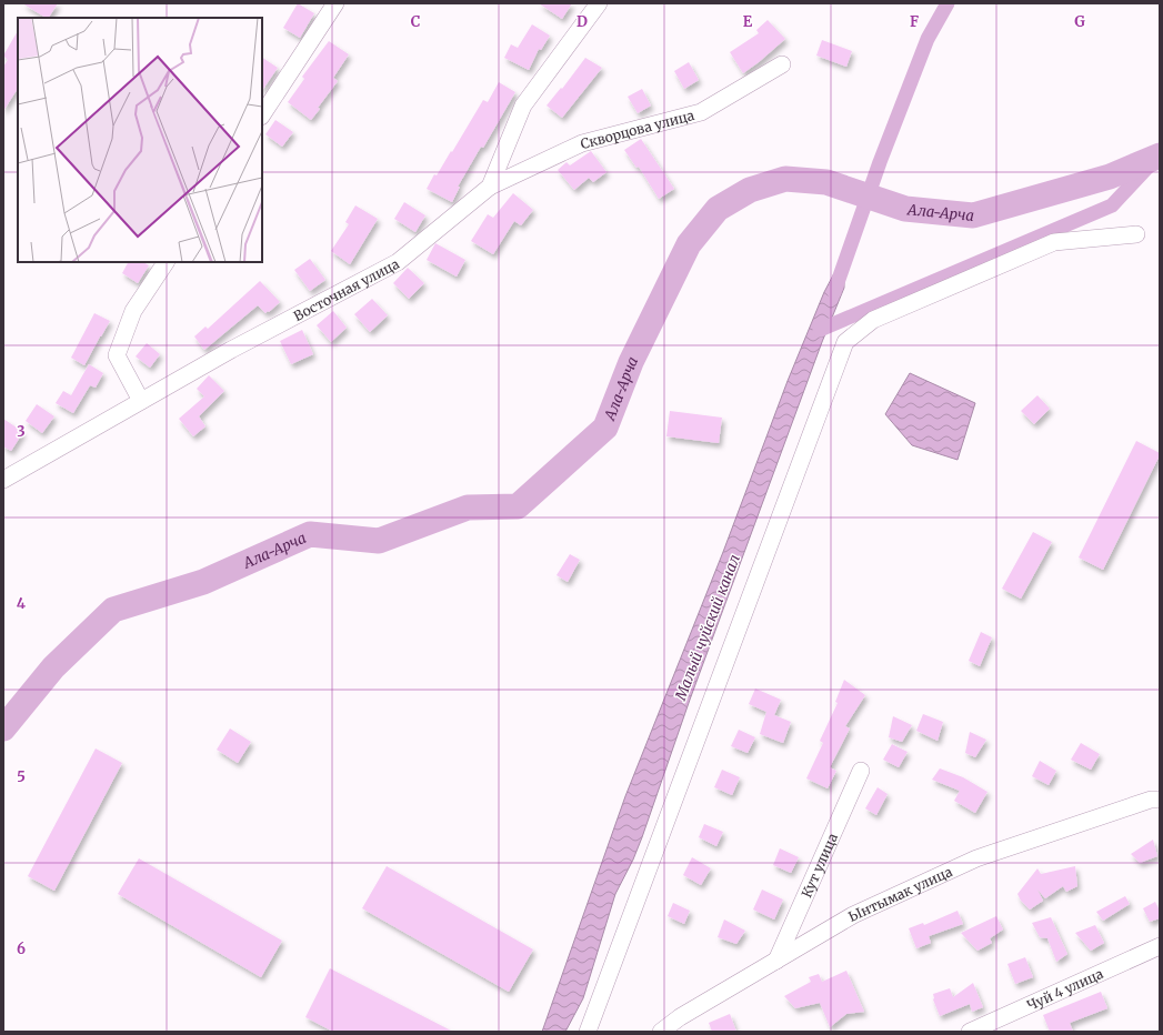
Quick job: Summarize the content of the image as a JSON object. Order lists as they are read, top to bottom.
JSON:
{
  "streets": {
    "street": [
      "Скворцова улица",
      "Восточная улица",
      "Кут улица",
      "Ынтымак улица",
      "Чуй 4 улица"
    ]
  },
  "crossings": [
    ["Скворцова улица", "Восточная улица"],
    ["Кут улица", "Ынтымак улица"]
  ],
  "water": ["Ала-Арча", "Малый чуйский канал"],
  "grid": {
    "columns": [
      "C",
      "D",
      "E",
      "F",
      "G"
    ],
    "rows": [
      "3",
      "4",
      "5",
      "6"
    ]
  }
}
